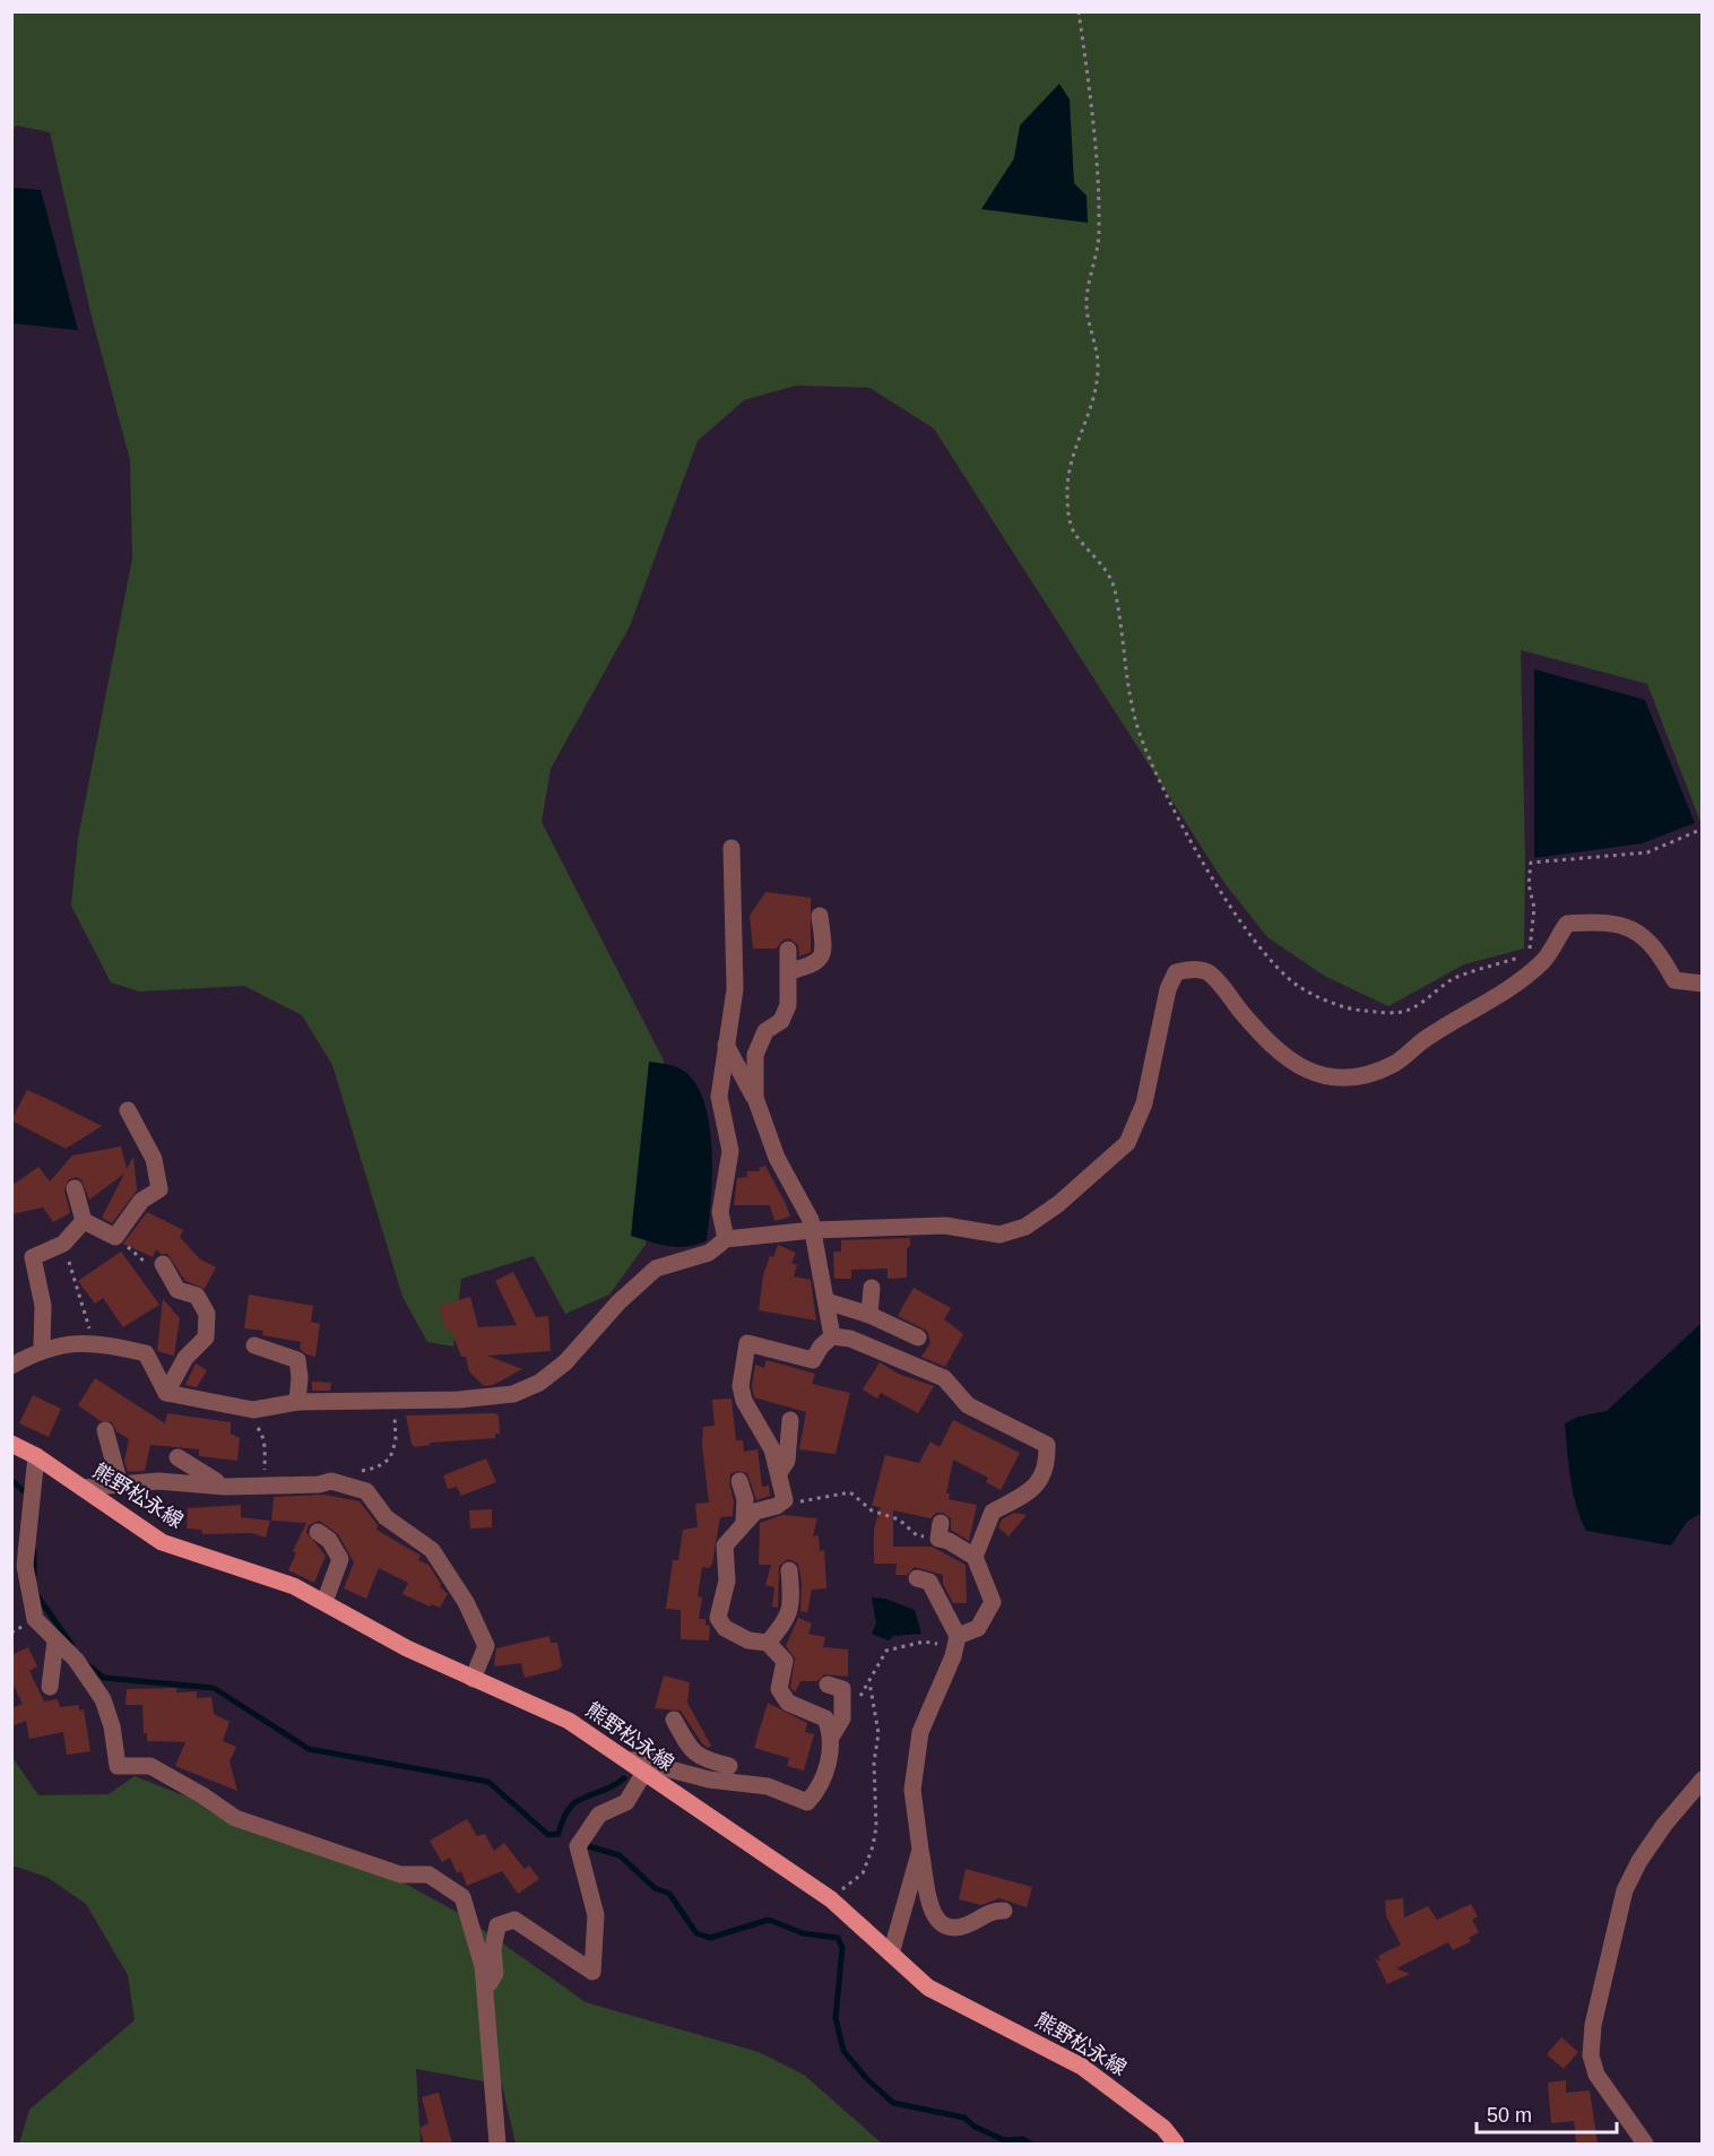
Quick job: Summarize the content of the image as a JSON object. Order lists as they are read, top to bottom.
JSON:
{
  "streets": {
    "main road": ["熊野松永線"]
  },
  "scale_bar": "50 m"
}
